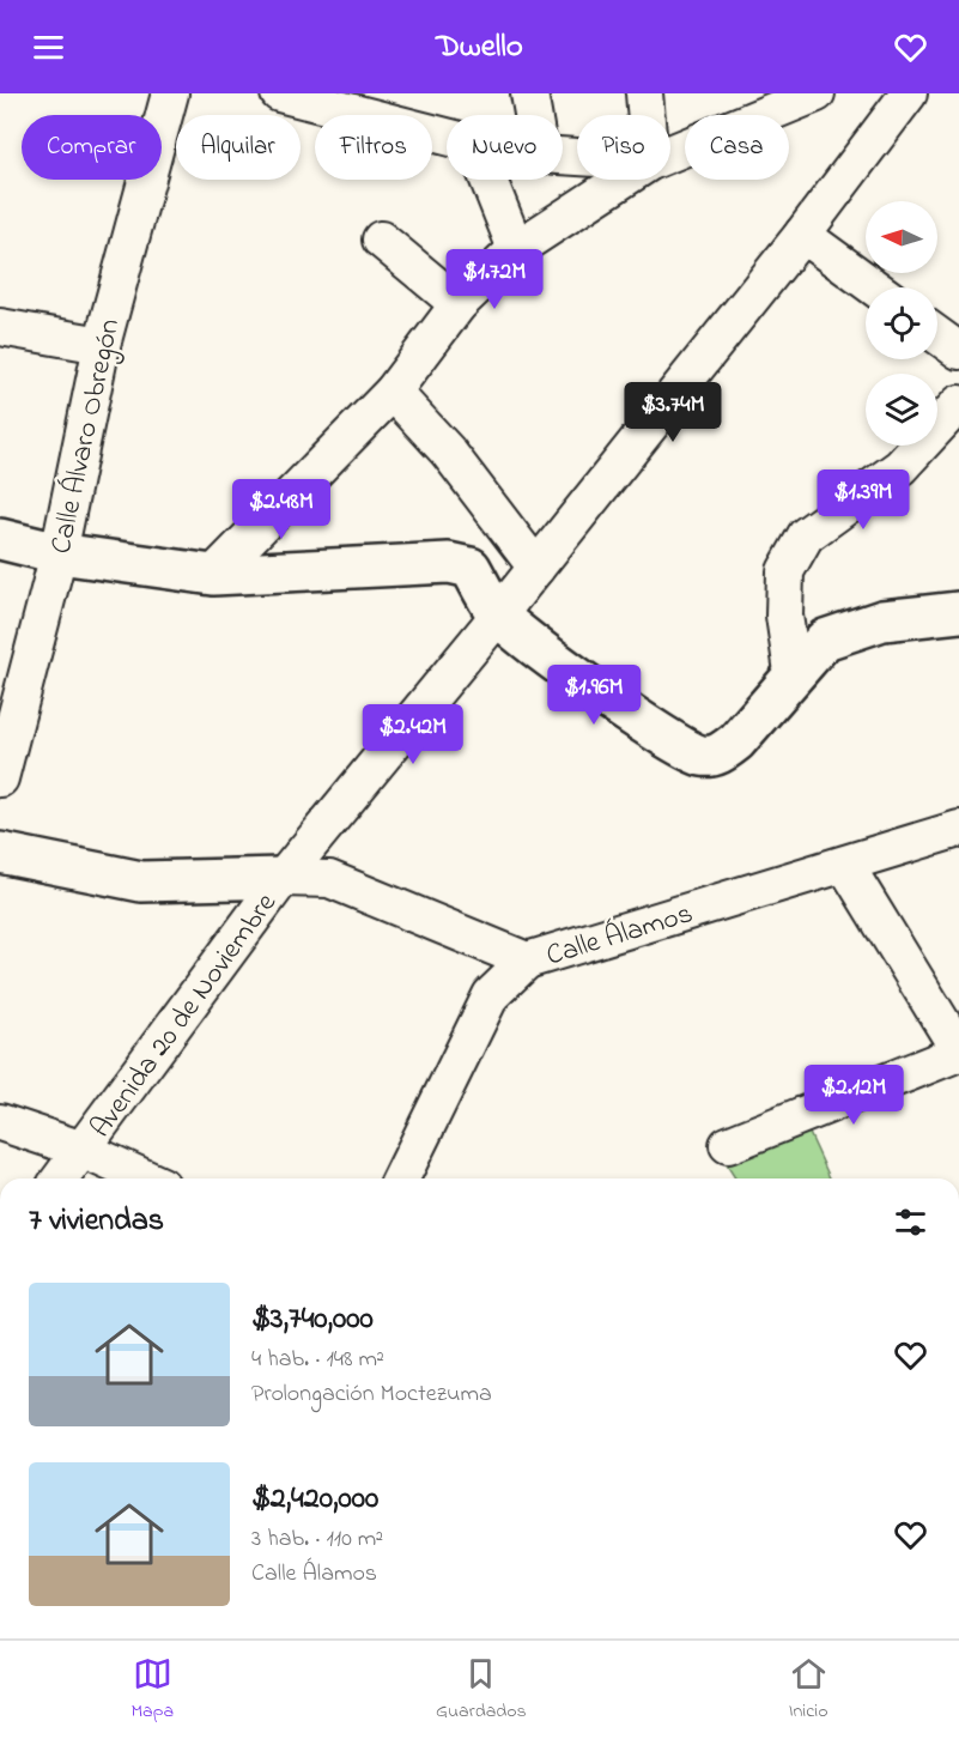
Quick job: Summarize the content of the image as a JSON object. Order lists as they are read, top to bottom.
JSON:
{
  "streets": {
    "street": ["Calle Álvaro Obregón", "Calle Álamos", "Avenida 20 de Noviembre"]
  },
  "crossings": [
    ["Calle Álamos", "Avenida 20 de Noviembre"]
  ],
  "north": "left",
  "page": {
    "header": "Dwello",
    "chip": [
      "Comprar",
      "Alquilar",
      "Filtros",
      "Nuevo",
      "Piso",
      "Casa"
    ],
    "price": [
      "$1.72M",
      "$3.74M",
      "$1.39M",
      "$2.48M",
      "$1.96M",
      "$2.42M",
      "$2.12M"
    ],
    "heading": "7 viviendas",
    "list": [
      {
        "name": "$3,740,000",
        "note": "4 hab. · 148 m² · Prolongación Moctezuma"
      },
      {
        "name": "$2,420,000",
        "note": "3 hab. · 110 m² · Calle Álamos"
      }
    ],
    "tabs": ["Mapa", "Guardados", "Inicio"]
  }
}
